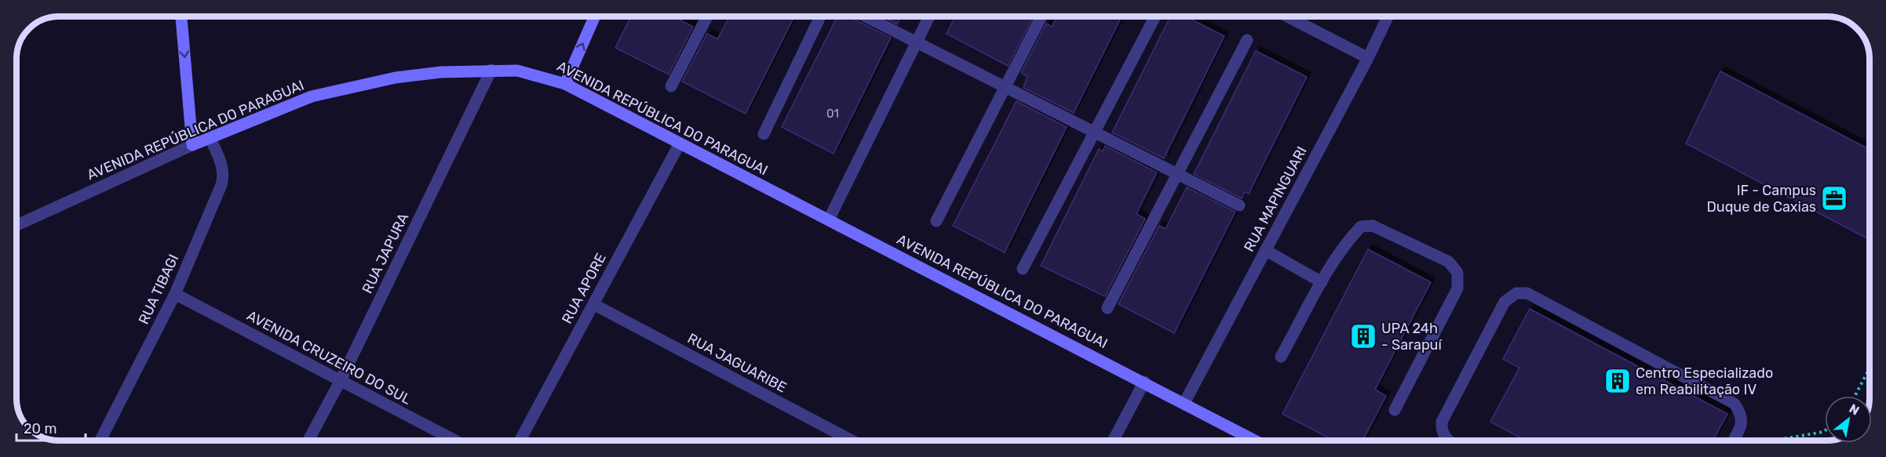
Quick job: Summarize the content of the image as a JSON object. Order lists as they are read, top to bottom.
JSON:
{
  "streets": {
    "main road": ["AVENIDA REPÚBLICA DO PARAGUAI"],
    "street": [
      "RUA MAPINGUARI",
      "RUA JAPURA",
      "RUA APORE",
      "RUA TIBAGI",
      "AVENIDA CRUZEIRO DO SUL",
      "RUA JAGUARIBE"
    ]
  },
  "crossings": [
    ["AVENIDA REPÚBLICA DO PARAGUAI", "RUA MAPINGUARI"],
    ["AVENIDA REPÚBLICA DO PARAGUAI", "RUA JAPURA"],
    ["AVENIDA REPÚBLICA DO PARAGUAI", "RUA APORE"],
    ["AVENIDA REPÚBLICA DO PARAGUAI", "RUA TIBAGI"],
    ["RUA JAPURA", "AVENIDA CRUZEIRO DO SUL"],
    ["RUA APORE", "RUA JAGUARIBE"],
    ["RUA TIBAGI", "AVENIDA CRUZEIRO DO SUL"]
  ],
  "places": {
    "office": ["IF - Campus Duque de Caxias"],
    "building": ["UPA 24h - Sarapuí", "Centro Especializado em Reabilitação IV"]
  },
  "house_numbers": ["01"],
  "scale_bar": "20 m",
  "north": "top right"
}
